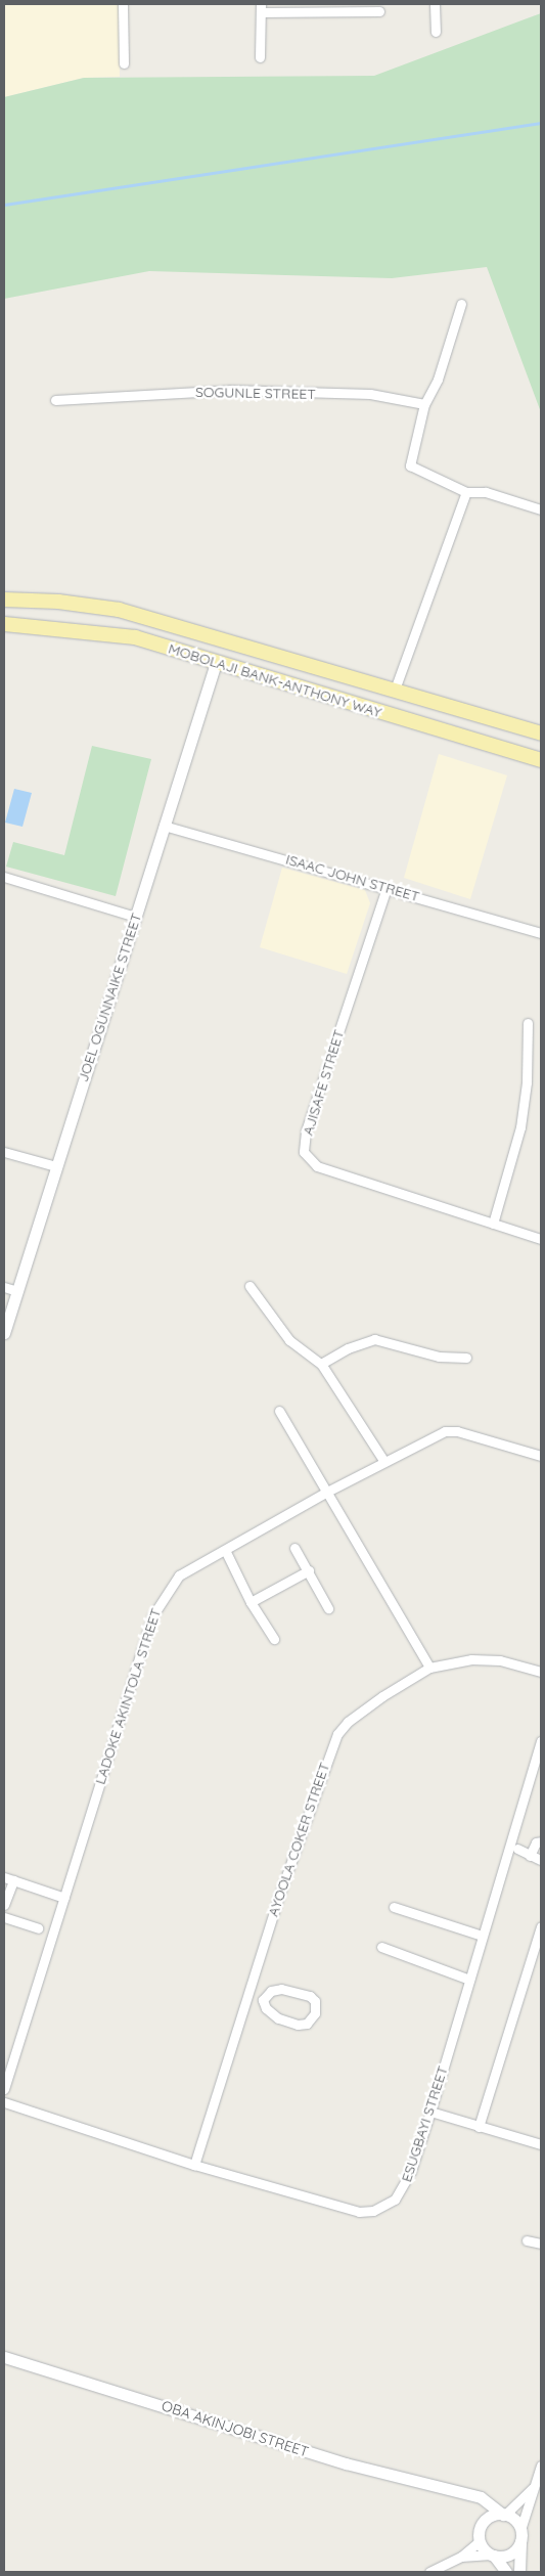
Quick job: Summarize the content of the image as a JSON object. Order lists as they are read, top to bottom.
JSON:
{
  "streets": {
    "main road": ["MOBOLAJI BANK-ANTHONY WAY"],
    "street": [
      "SOGUNLE STREET",
      "ISAAC JOHN STREET",
      "JOEL OGUNNAIKE STREET",
      "AJISAFE STREET",
      "LADOKE AKINTOLA STREET",
      "AYOOLA COKER STREET",
      "ESUGBAYI STREET",
      "OBA AKINJOBI STREET"
    ]
  },
  "crossings": [
    ["MOBOLAJI BANK-ANTHONY WAY", "JOEL OGUNNAIKE STREET"],
    ["ISAAC JOHN STREET", "JOEL OGUNNAIKE STREET"],
    ["ISAAC JOHN STREET", "AJISAFE STREET"],
    ["AYOOLA COKER STREET", "ESUGBAYI STREET"]
  ]
}
